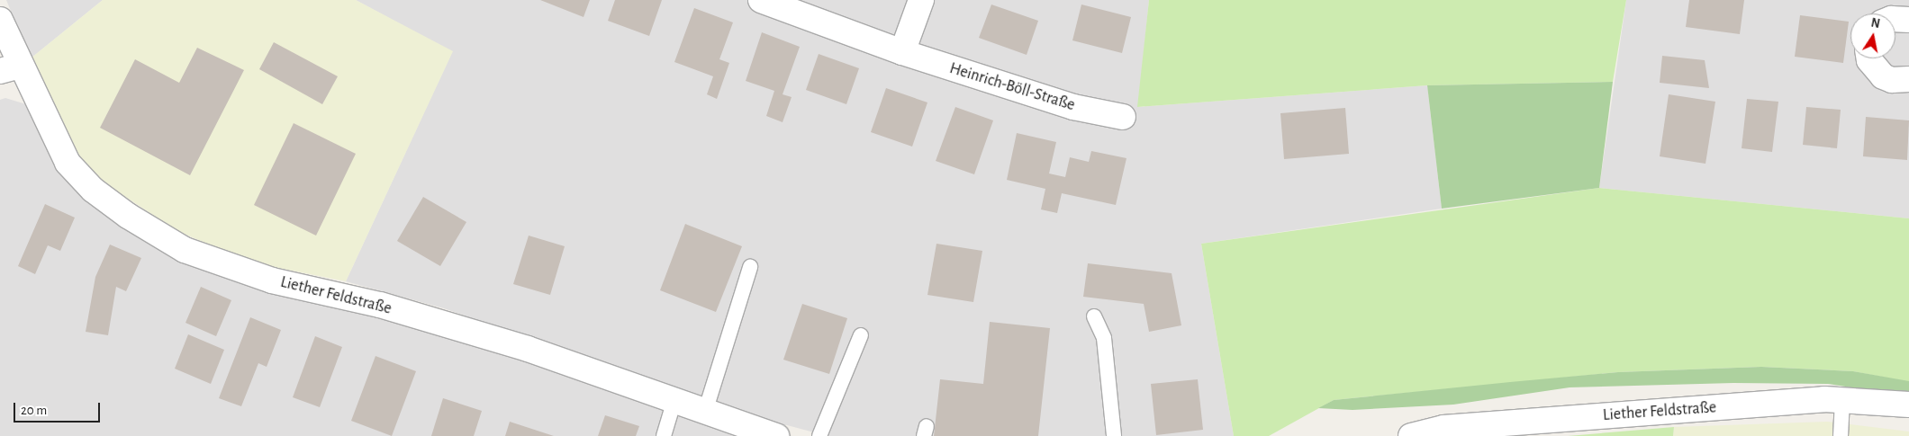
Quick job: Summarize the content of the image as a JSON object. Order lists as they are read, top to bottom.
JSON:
{
  "streets": {
    "street": ["Heinrich-Böll-Straße", "Liether Feldstraße"]
  },
  "scale_bar": "20 m",
  "north": "top"
}
